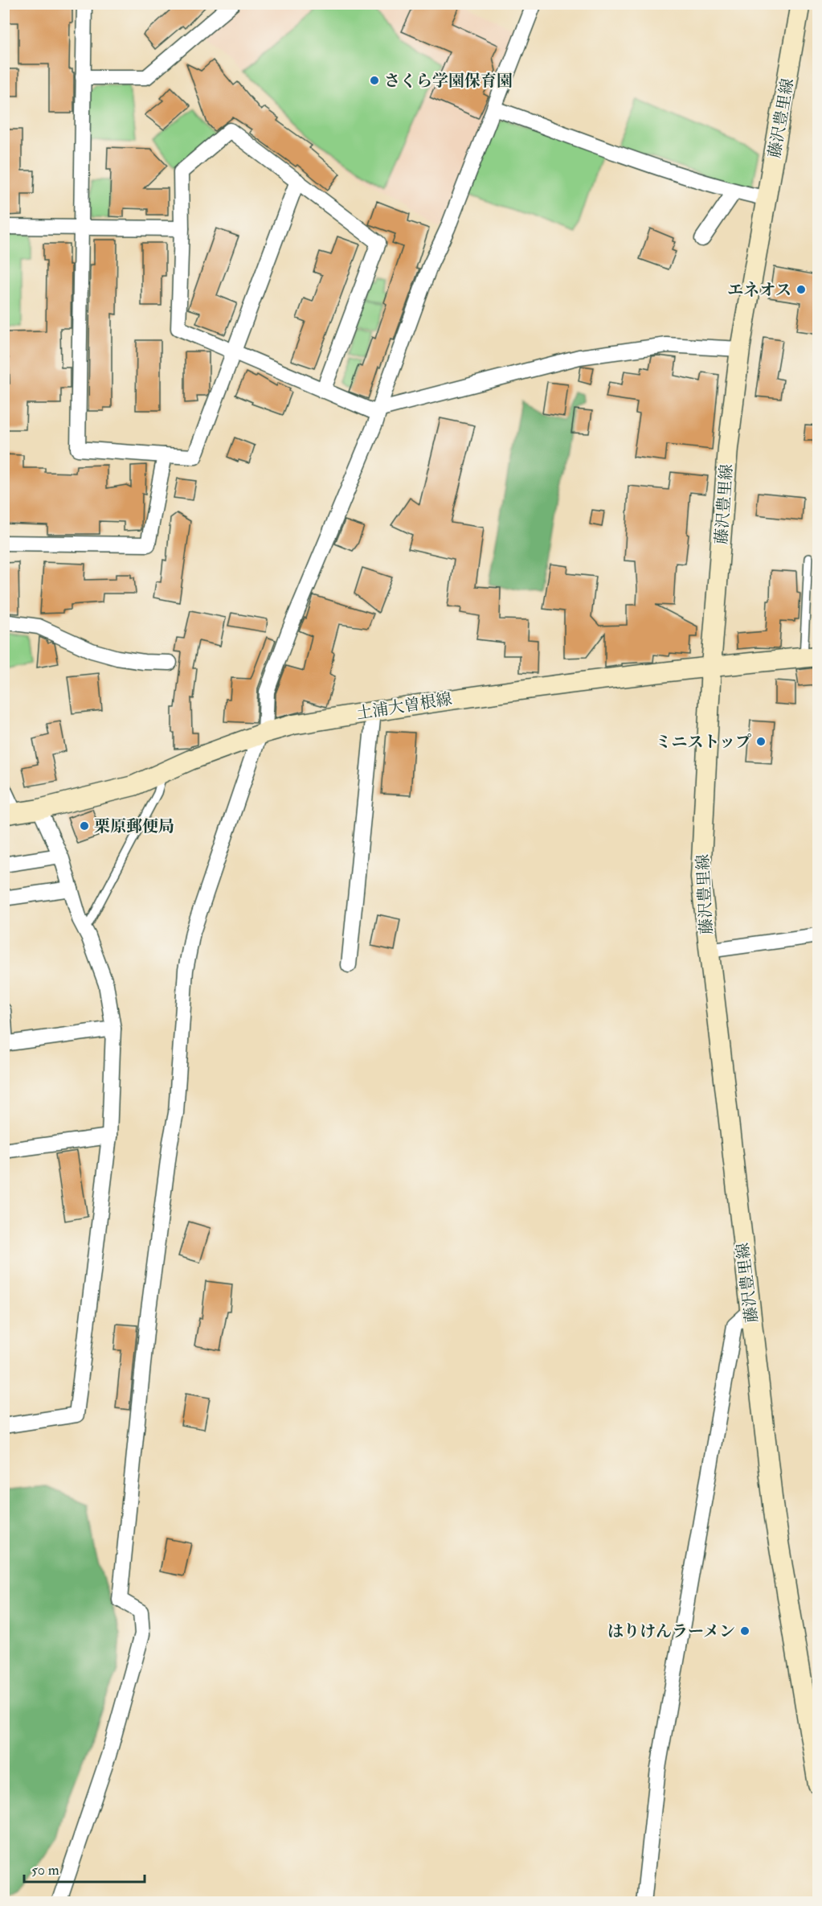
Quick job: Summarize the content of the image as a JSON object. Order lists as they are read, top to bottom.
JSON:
{
  "streets": {
    "main road": ["藤沢豊里線", "土浦大曽根線"]
  },
  "crossings": [
    ["藤沢豊里線", "土浦大曽根線"]
  ],
  "places": [
    "さくら学園保育園",
    "エネオス",
    "ミニストップ",
    "栗原郵便局",
    "はりけんラーメン"
  ],
  "scale_bar": "50 m"
}
